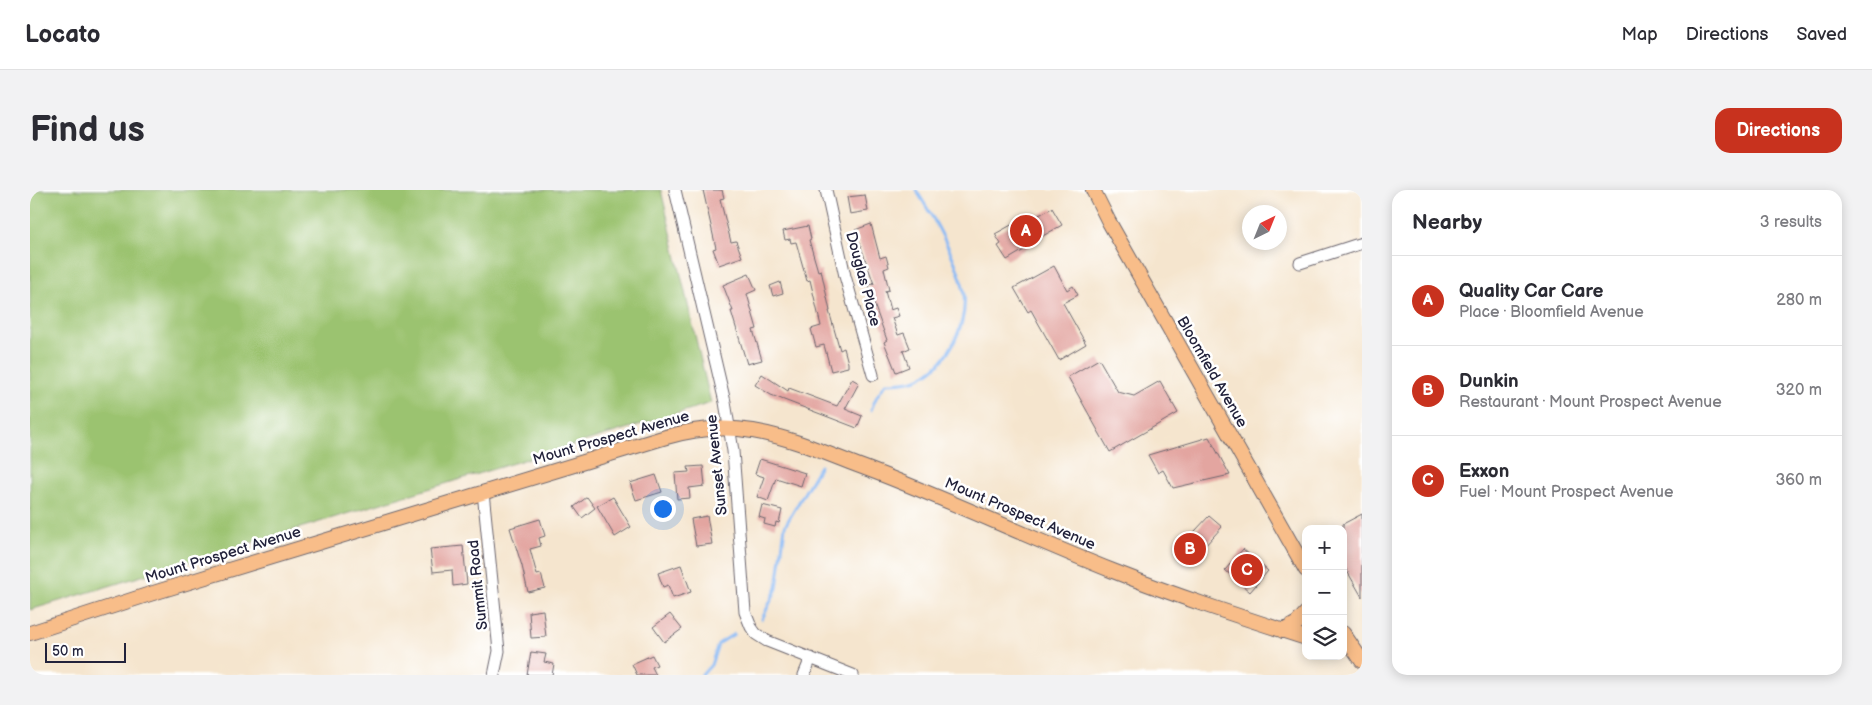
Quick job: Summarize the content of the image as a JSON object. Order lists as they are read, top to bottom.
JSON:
{
  "streets": {
    "main road": ["Bloomfield Avenue", "Mount Prospect Avenue"],
    "street": ["Douglas Place", "Sunset Avenue", "Summit Road"]
  },
  "crossings": [
    ["Mount Prospect Avenue", "Sunset Avenue"],
    ["Mount Prospect Avenue", "Summit Road"]
  ],
  "scale_bar": "50 m",
  "north": "top right",
  "page": {
    "header": "Locato",
    "nav": ["Map", "Directions", "Saved"],
    "buttons": "Directions",
    "title": "Find us",
    "heading": ["Nearby", "3 results"],
    "pins": ["A", "B", "C"],
    "list": [
      {
        "mark": "A",
        "name": "Quality Car Care",
        "note": "Place · Bloomfield Avenue",
        "value": "280 m"
      },
      {
        "mark": "B",
        "name": "Dunkin",
        "note": "Restaurant · Mount Prospect Avenue",
        "value": "320 m"
      },
      {
        "mark": "C",
        "name": "Exxon",
        "note": "Fuel · Mount Prospect Avenue",
        "value": "360 m"
      }
    ],
    "map_buttons": ["+", "−"],
    "scale": "50 m"
  }
}
